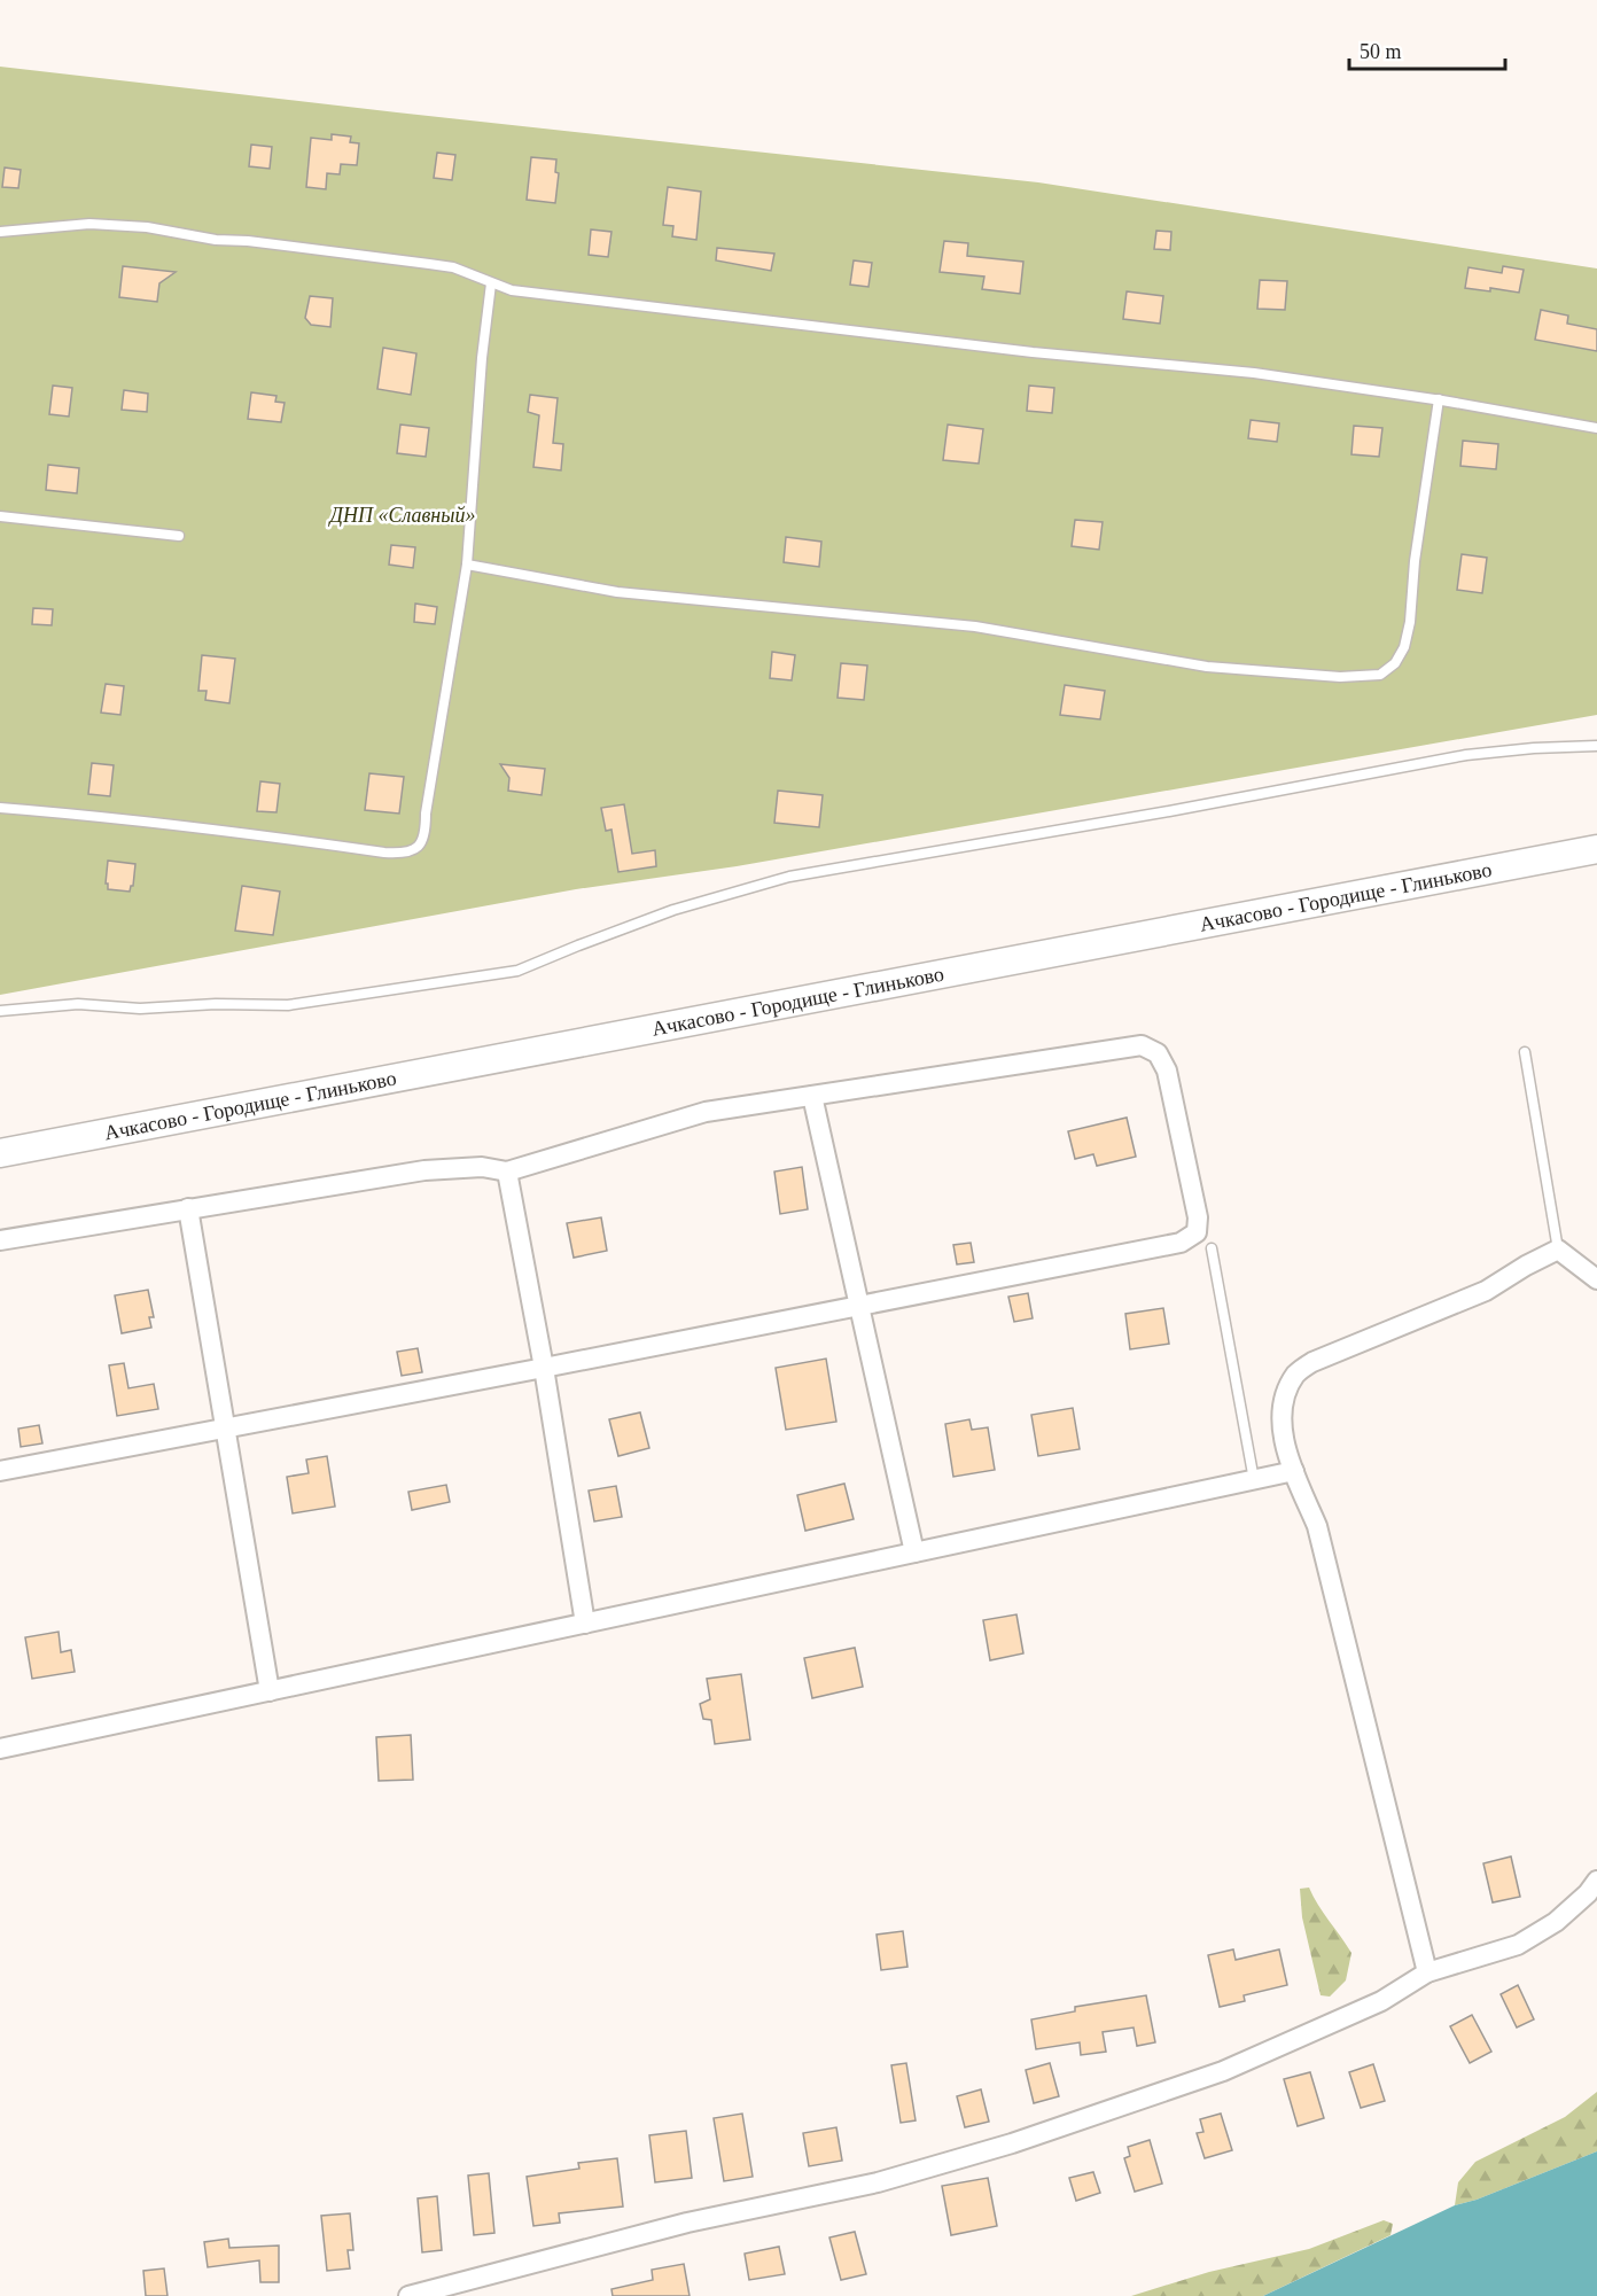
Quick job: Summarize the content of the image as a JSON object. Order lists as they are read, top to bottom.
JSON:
{
  "streets": {
    "street": ["Ачкасово - Городище - Глиньково"]
  },
  "parks": ["ДНП «Славный»"],
  "scale_bar": "50 m"
}
